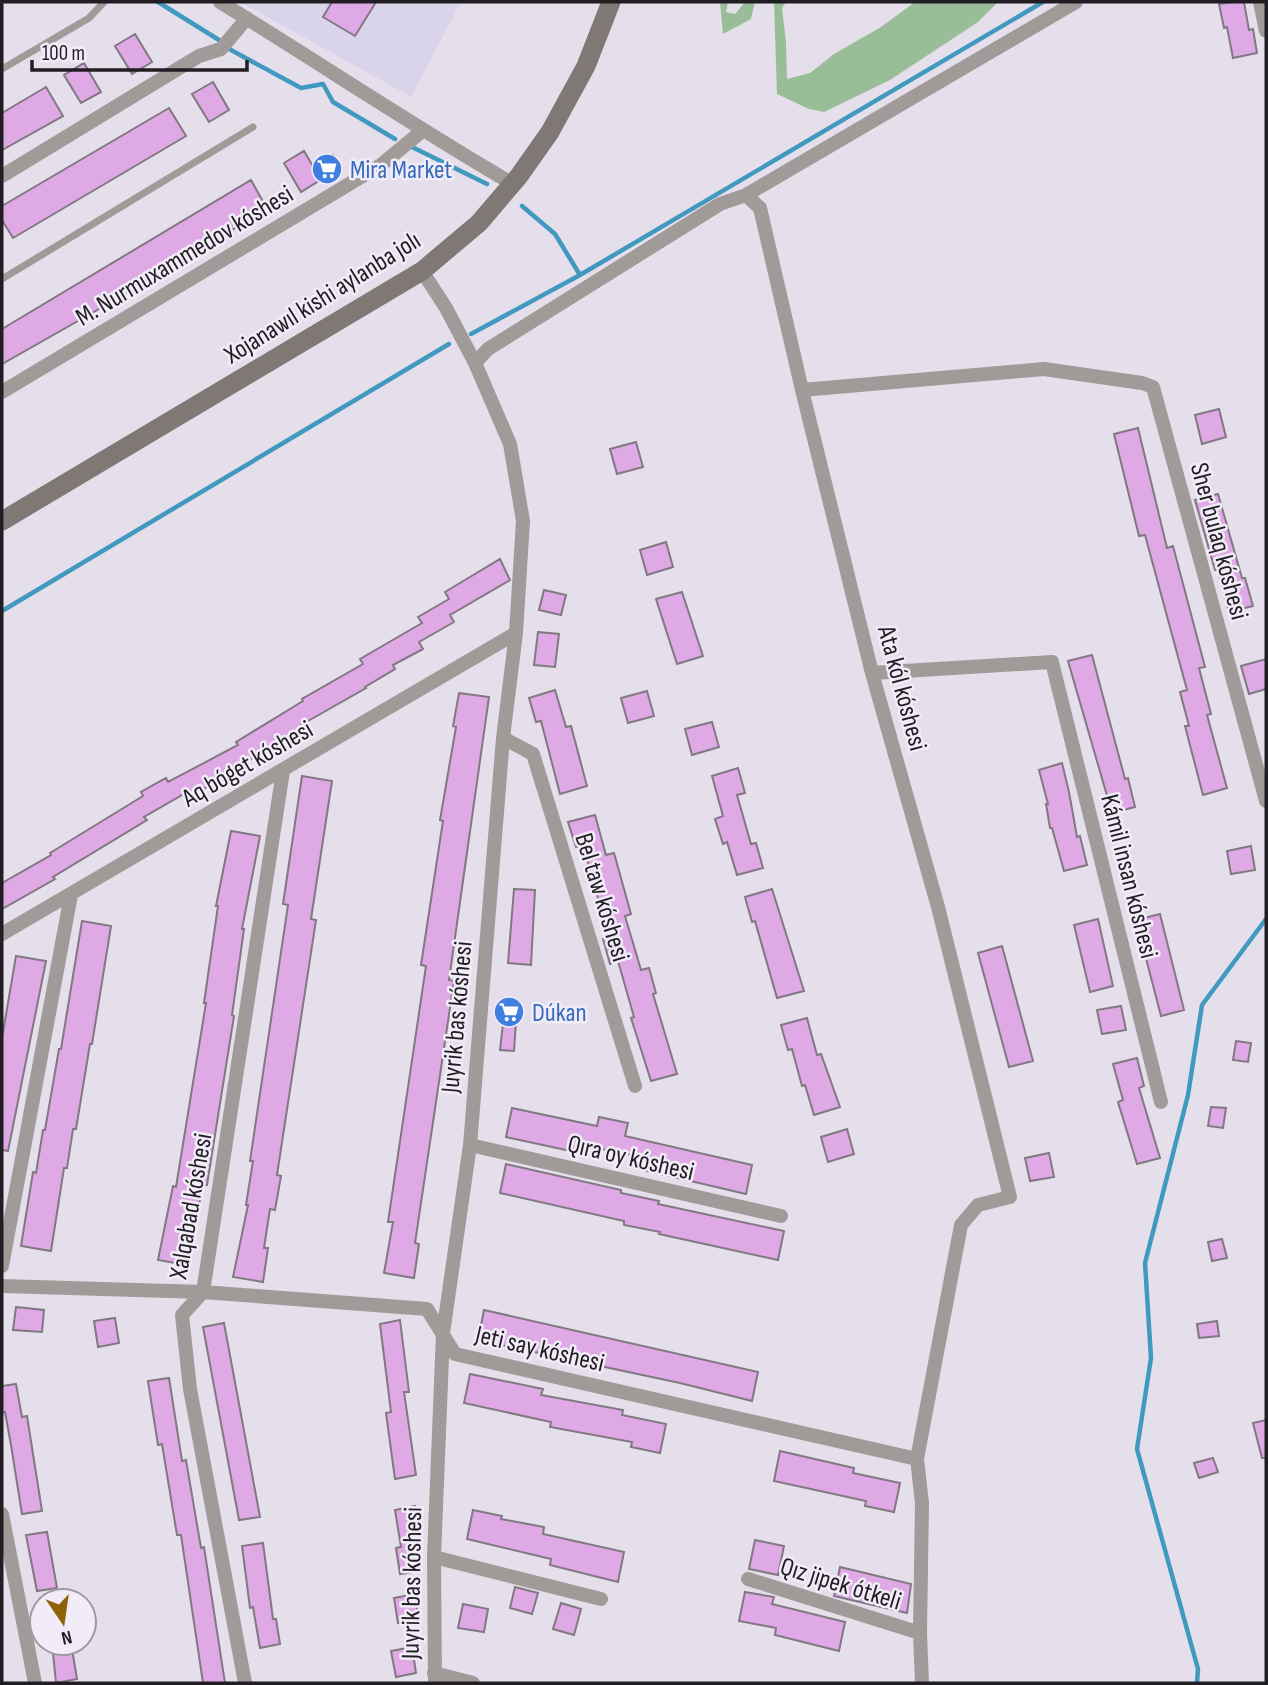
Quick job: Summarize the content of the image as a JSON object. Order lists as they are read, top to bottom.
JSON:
{
  "streets": {
    "main road": ["Xojanawıl kishi aylanba jolı"],
    "street": [
      "M. Nurmuxammedov kóshesi",
      "Sher bulaq kóshesi",
      "Ata kól kóshesi",
      "Aq bóget kóshesi",
      "Kámil insan kóshesi",
      "Bel taw kóshesi",
      "Juyrik bas kóshesi",
      "Qıra oy kóshesi",
      "Xalqabad kóshesi",
      "Jeti say kóshesi",
      "Qız jipek ótkeli"
    ]
  },
  "crossings": [
    ["Xojanawıl kishi aylanba jolı", "Juyrik bas kóshesi"],
    ["Sher bulaq kóshesi", "Ata kól kóshesi"],
    ["Ata kól kóshesi", "Kámil insan kóshesi"],
    ["Ata kól kóshesi", "Jeti say kóshesi"],
    ["Aq bóget kóshesi", "Juyrik bas kóshesi"],
    ["Aq bóget kóshesi", "Xalqabad kóshesi"],
    ["Bel taw kóshesi", "Juyrik bas kóshesi"],
    ["Juyrik bas kóshesi", "Qıra oy kóshesi"],
    ["Juyrik bas kóshesi", "Jeti say kóshesi"],
    ["Xalqabad kóshesi", "Jeti say kóshesi"]
  ],
  "places": {
    "supermarket": ["Mira Market", "Dúkan"]
  },
  "scale_bar": "100 m",
  "north": "bottom"
}
